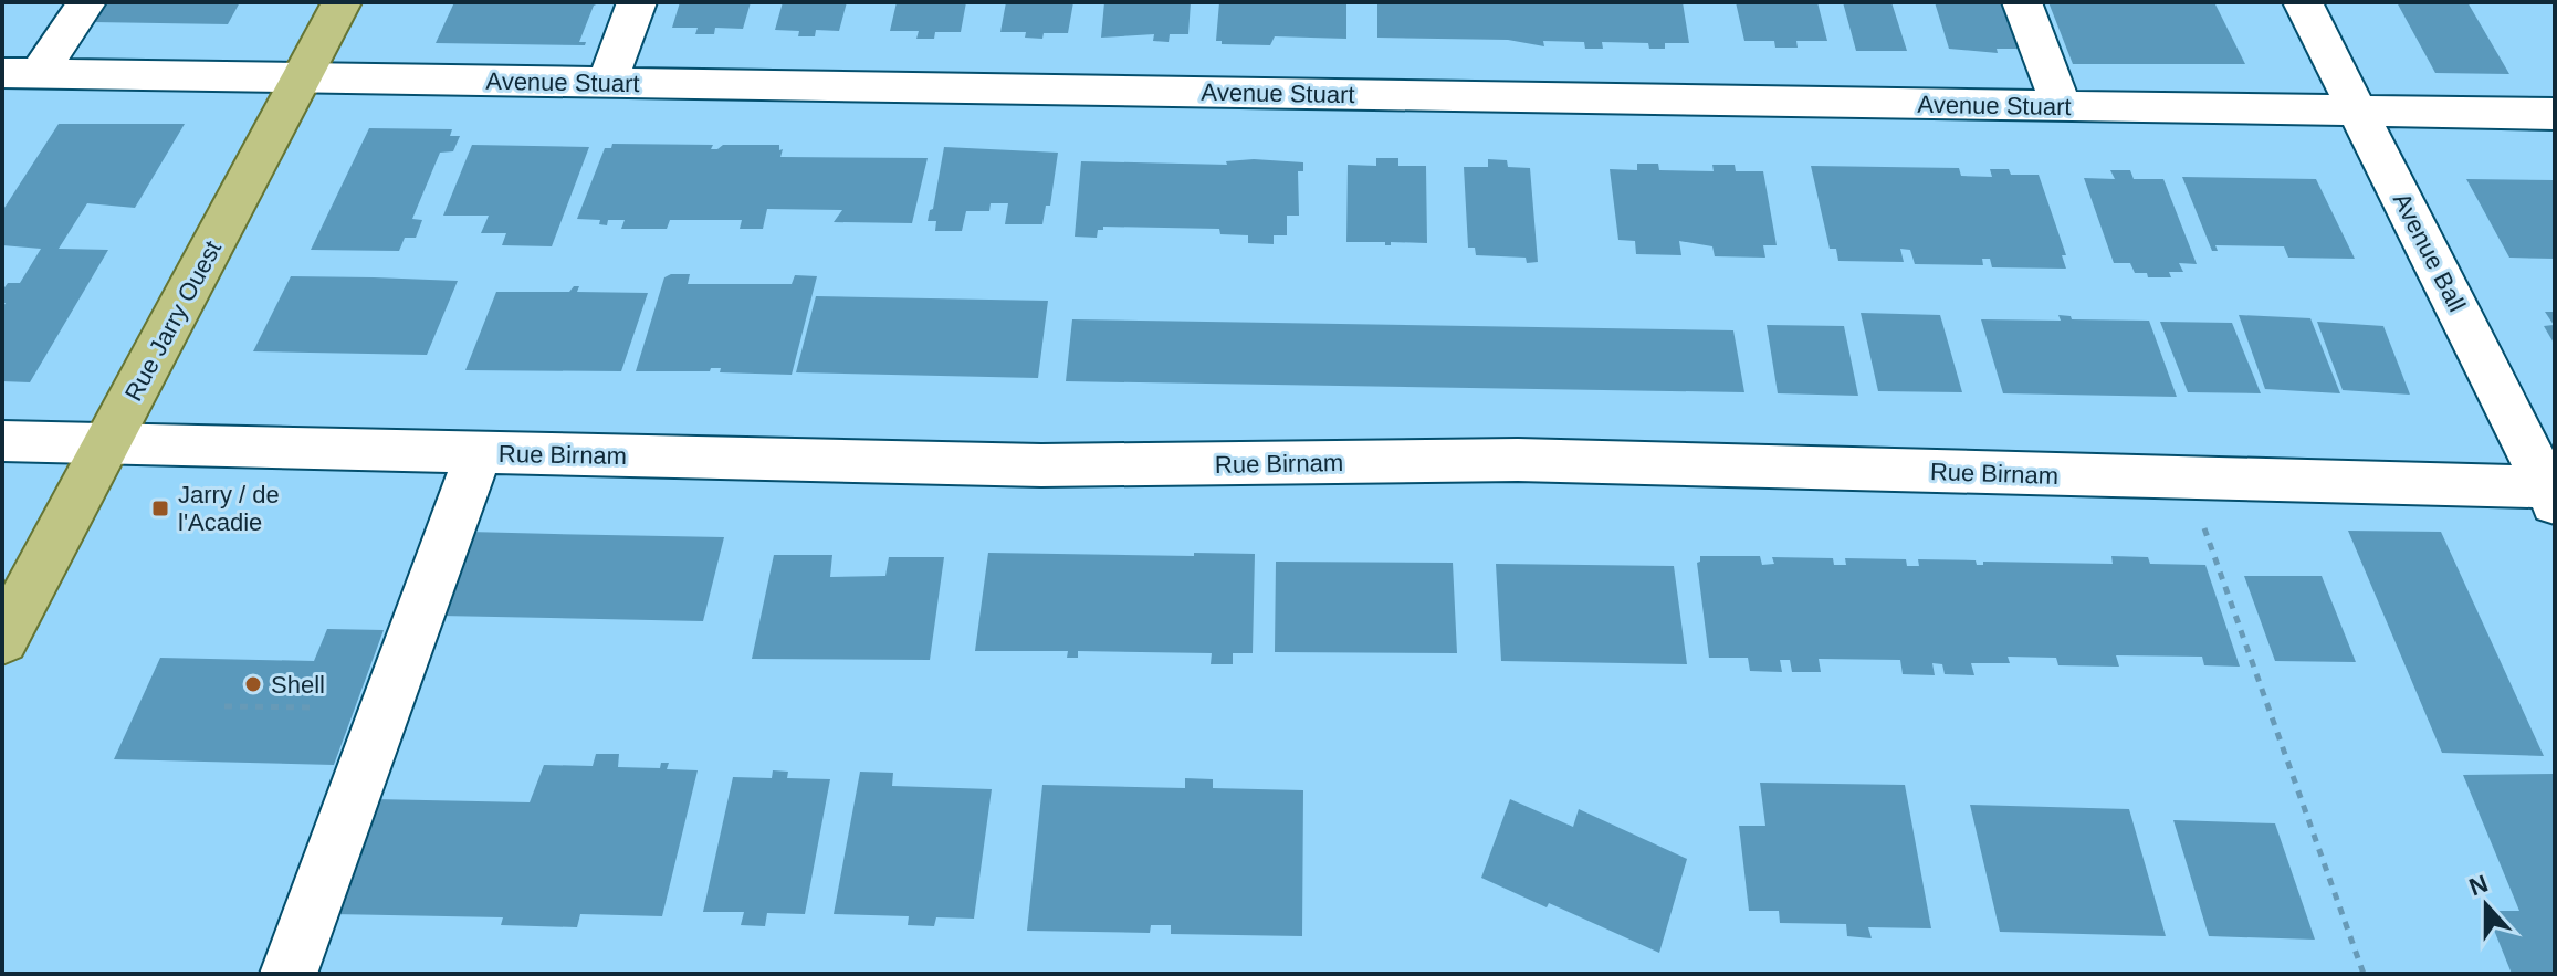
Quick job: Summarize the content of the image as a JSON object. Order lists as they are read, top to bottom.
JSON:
{
  "streets": {
    "main road": ["Rue Jarry Ouest"],
    "street": ["Avenue Stuart", "Avenue Ball", "Rue Birnam"]
  },
  "crossings": [
    ["Avenue Stuart", "Avenue Ball"],
    ["Avenue Stuart", "Rue Jarry Ouest"],
    ["Avenue Ball", "Rue Birnam"],
    ["Rue Jarry Ouest", "Rue Birnam"]
  ],
  "places": {
    "transit": ["Jarry / de l'Acadie"],
    "other": ["Shell"]
  },
  "north": "top"
}
